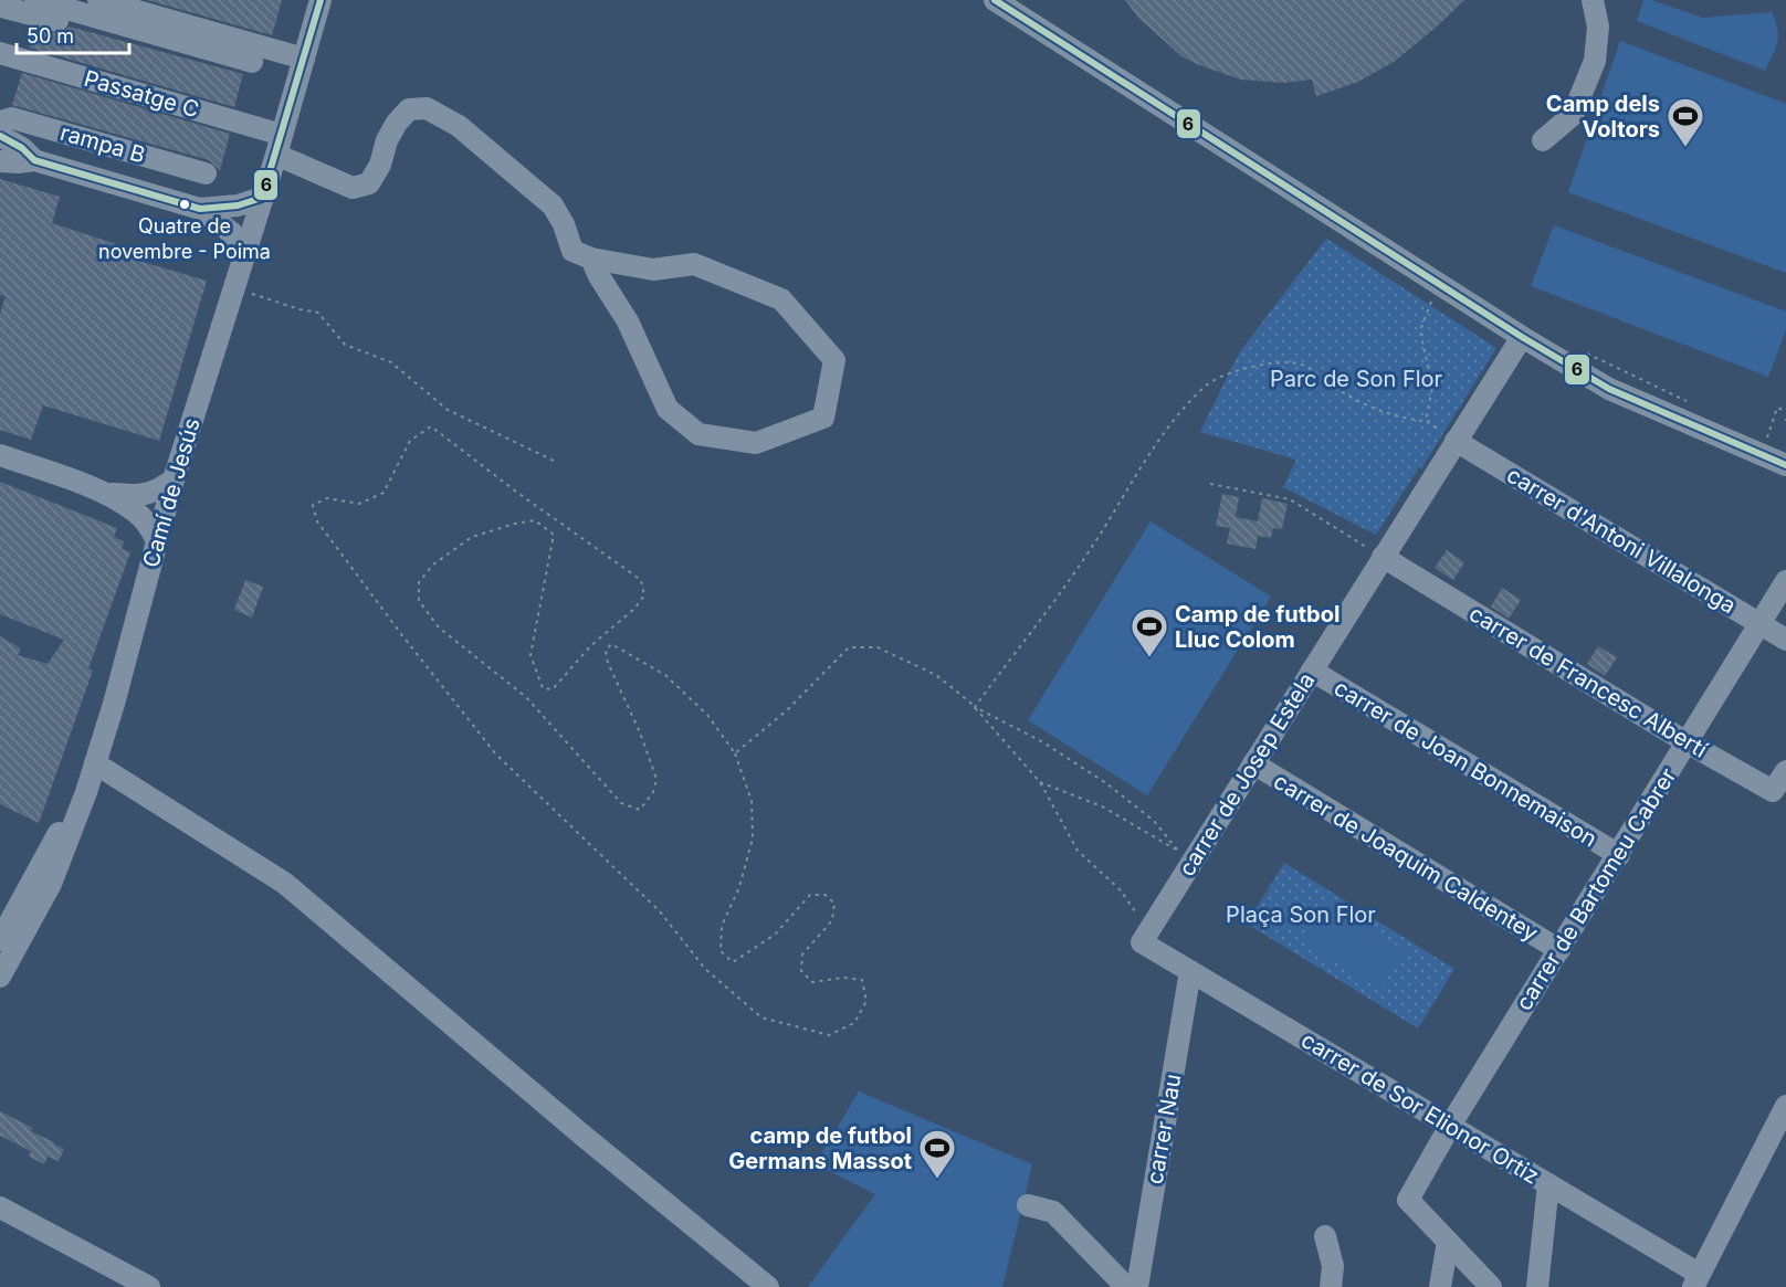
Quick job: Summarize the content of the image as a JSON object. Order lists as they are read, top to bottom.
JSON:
{
  "streets": {
    "street": [
      "Passatge C",
      "rampa B",
      "Camí de Jesús",
      "carrer d'Antoni Villalonga",
      "carrer de Francesc Albertí",
      "carrer de Joan Bonnemaison",
      "carrer de Josep Estela",
      "carrer de Joaquim Caldentey",
      "carrer de Bartomeu Cabrer",
      "carrer de Sor Elionor Ortiz",
      "carrer Nau"
    ]
  },
  "crossings": [
    ["Passatge C", "Camí de Jesús"],
    ["carrer d'Antoni Villalonga", "carrer de Josep Estela"],
    ["carrer d'Antoni Villalonga", "carrer de Bartomeu Cabrer"],
    ["carrer de Francesc Albertí", "carrer de Josep Estela"],
    ["carrer de Francesc Albertí", "carrer de Bartomeu Cabrer"],
    ["carrer de Joan Bonnemaison", "carrer de Josep Estela"],
    ["carrer de Joan Bonnemaison", "carrer de Bartomeu Cabrer"],
    ["carrer de Josep Estela", "carrer de Joaquim Caldentey"],
    ["carrer de Josep Estela", "carrer de Sor Elionor Ortiz"],
    ["carrer de Joaquim Caldentey", "carrer de Bartomeu Cabrer"],
    ["carrer de Bartomeu Cabrer", "carrer de Sor Elionor Ortiz"],
    ["carrer de Sor Elionor Ortiz", "carrer Nau"]
  ],
  "parks": ["Parc de Son Flor", "Plaça Son Flor"],
  "places": {
    "sports": ["Camp dels Voltors", "Camp de futbol Lluc Colom", "camp de futbol Germans Massot"],
    "other": ["Quatre de novembre - Poima"]
  },
  "lines": ["transit line 6"],
  "scale_bar": "50 m"
}
